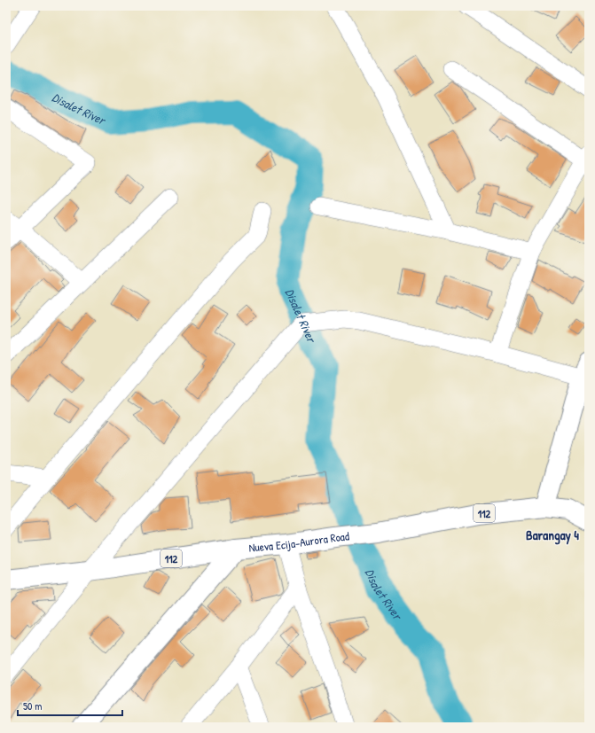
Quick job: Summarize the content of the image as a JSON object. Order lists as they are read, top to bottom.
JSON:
{
  "streets": {
    "main road": ["112", "Nueva Ecija-Aurora Road"]
  },
  "districts": ["Barangay 4"],
  "water": ["Disalet River"],
  "scale_bar": "50 m"
}
